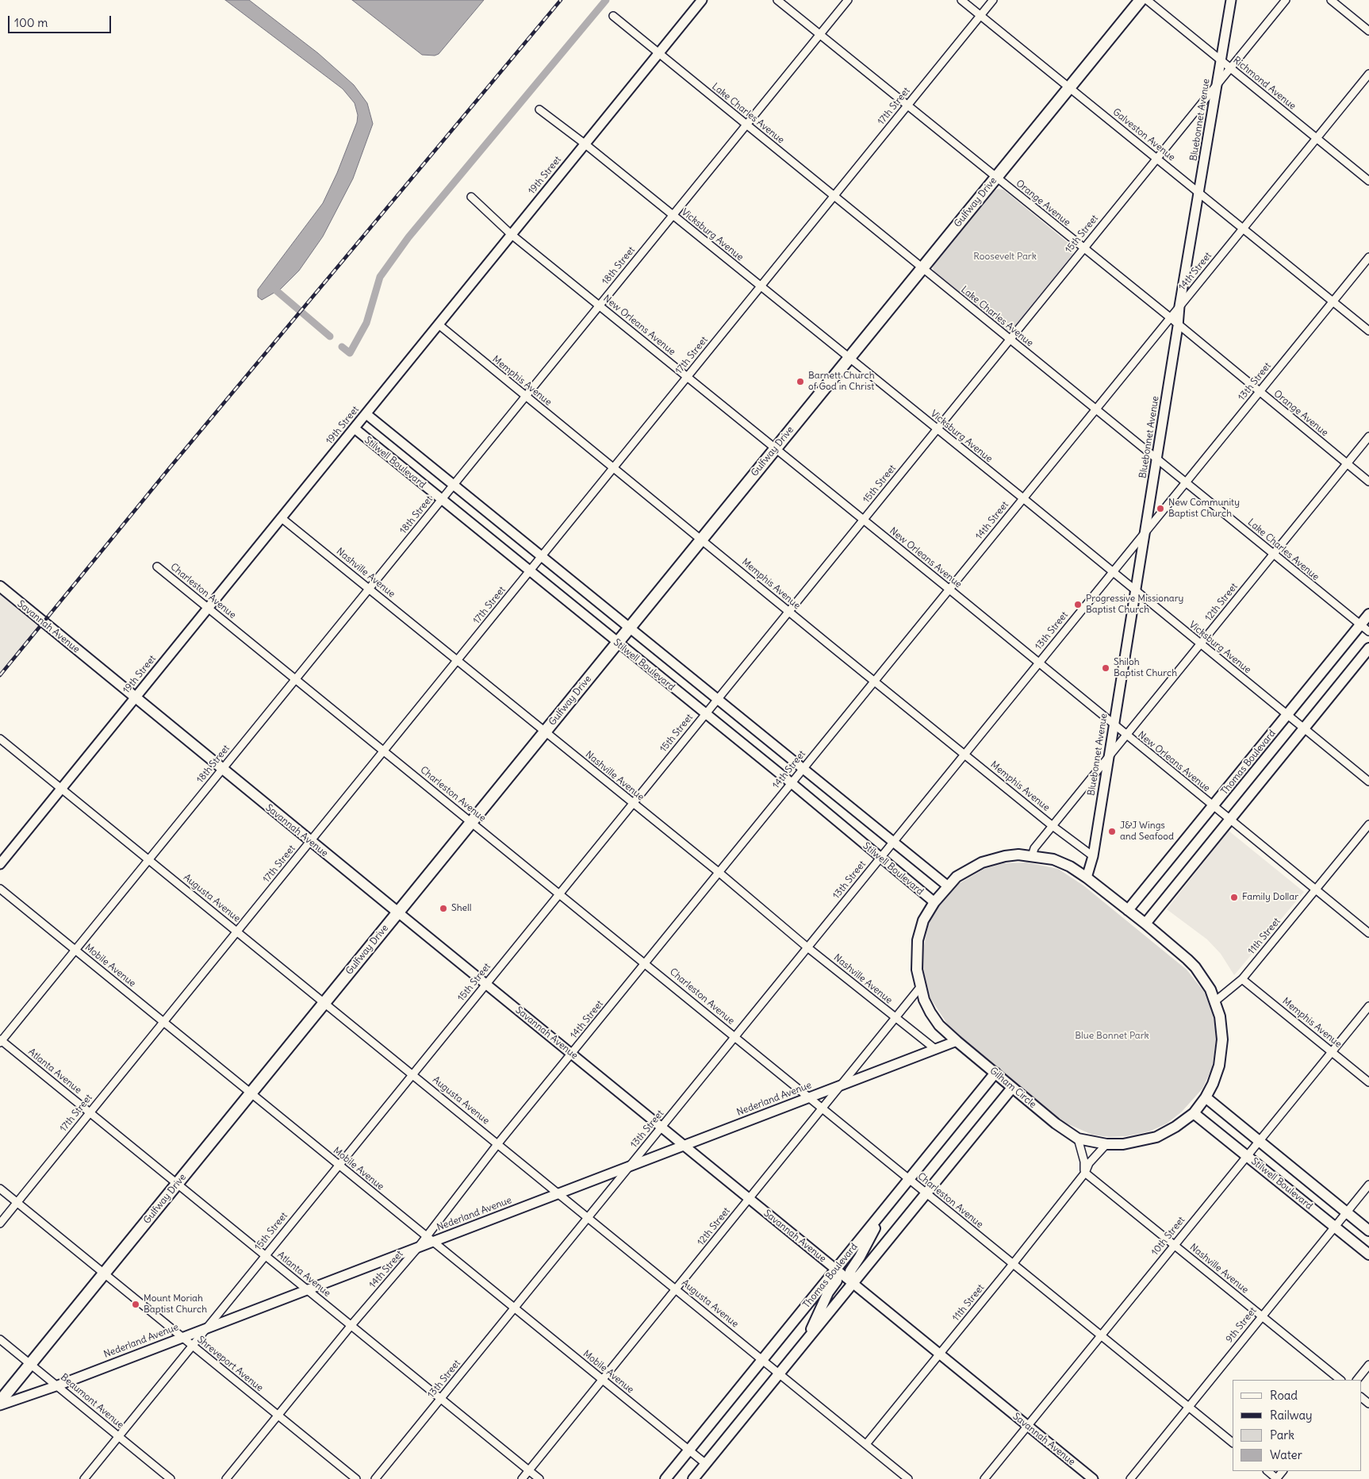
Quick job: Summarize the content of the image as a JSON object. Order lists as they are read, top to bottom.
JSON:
{
  "streets": {
    "main road": [
      "Gulfway Drive",
      "Stilwell Boulevard",
      "Savannah Avenue",
      "Thomas Boulevard",
      "Gilham Circle"
    ],
    "street": [
      "Richmond Avenue",
      "17th Street",
      "Lake Charles Avenue",
      "Bluebonnet Avenue",
      "Galveston Avenue",
      "19th Street",
      "Orange Avenue",
      "15th Street",
      "Vicksburg Avenue",
      "18th Street",
      "14th Street",
      "New Orleans Avenue",
      "Memphis Avenue",
      "13th Street",
      "Nashville Avenue",
      "Charleston Avenue",
      "12th Street",
      "Augusta Avenue",
      "11th Street",
      "Mobile Avenue",
      "Atlanta Avenue",
      "Nederland Avenue",
      "10th Street",
      "9th Street",
      "Shreveport Avenue",
      "Beaumont Avenue"
    ]
  },
  "crossings": [
    ["Richmond Avenue", "Bluebonnet Avenue"],
    ["Richmond Avenue", "15th Street"],
    ["Richmond Avenue", "14th Street"],
    ["17th Street", "Lake Charles Avenue"],
    ["17th Street", "Galveston Avenue"],
    ["17th Street", "Orange Avenue"],
    ["17th Street", "Vicksburg Avenue"],
    ["17th Street", "New Orleans Avenue"],
    ["17th Street", "Memphis Avenue"],
    ["17th Street", "Stilwell Boulevard"],
    ["17th Street", "Nashville Avenue"],
    ["17th Street", "Charleston Avenue"],
    ["17th Street", "Savannah Avenue"],
    ["17th Street", "Augusta Avenue"],
    ["17th Street", "Mobile Avenue"],
    ["17th Street", "Atlanta Avenue"],
    ["17th Street", "Shreveport Avenue"],
    ["Lake Charles Avenue", "Bluebonnet Avenue"],
    ["Lake Charles Avenue", "19th Street"],
    ["Lake Charles Avenue", "Gulfway Drive"],
    ["Lake Charles Avenue", "15th Street"],
    ["Lake Charles Avenue", "18th Street"],
    ["Lake Charles Avenue", "14th Street"],
    ["Lake Charles Avenue", "13th Street"],
    ["Lake Charles Avenue", "12th Street"],
    ["Lake Charles Avenue", "Thomas Boulevard"],
    ["Bluebonnet Avenue", "Galveston Avenue"],
    ["Bluebonnet Avenue", "Orange Avenue"],
    ["Bluebonnet Avenue", "15th Street"],
    ["Bluebonnet Avenue", "Vicksburg Avenue"],
    ["Bluebonnet Avenue", "14th Street"],
    ["Bluebonnet Avenue", "New Orleans Avenue"],
    ["Bluebonnet Avenue", "Memphis Avenue"],
    ["Bluebonnet Avenue", "13th Street"],
    ["Bluebonnet Avenue", "12th Street"],
    ["Bluebonnet Avenue", "Gilham Circle"],
    ["Galveston Avenue", "Gulfway Drive"],
    ["Galveston Avenue", "15th Street"],
    ["Galveston Avenue", "14th Street"],
    ["Galveston Avenue", "13th Street"],
    ["19th Street", "Vicksburg Avenue"],
    ["19th Street", "New Orleans Avenue"],
    ["19th Street", "Memphis Avenue"],
    ["19th Street", "Stilwell Boulevard"],
    ["19th Street", "Nashville Avenue"],
    ["19th Street", "Charleston Avenue"],
    ["19th Street", "Savannah Avenue"],
    ["19th Street", "Augusta Avenue"],
    ["Gulfway Drive", "Orange Avenue"],
    ["Gulfway Drive", "Vicksburg Avenue"],
    ["Gulfway Drive", "New Orleans Avenue"],
    ["Gulfway Drive", "Memphis Avenue"],
    ["Gulfway Drive", "Stilwell Boulevard"],
    ["Gulfway Drive", "Nashville Avenue"],
    ["Gulfway Drive", "Charleston Avenue"],
    ["Gulfway Drive", "Savannah Avenue"],
    ["Gulfway Drive", "Augusta Avenue"],
    ["Gulfway Drive", "Mobile Avenue"],
    ["Gulfway Drive", "Atlanta Avenue"],
    ["Gulfway Drive", "Shreveport Avenue"],
    ["Gulfway Drive", "Beaumont Avenue"],
    ["Orange Avenue", "15th Street"],
    ["Orange Avenue", "18th Street"],
    ["Orange Avenue", "14th Street"],
    ["Orange Avenue", "13th Street"],
    ["Orange Avenue", "12th Street"],
    ["15th Street", "Vicksburg Avenue"],
    ["15th Street", "New Orleans Avenue"],
    ["15th Street", "Memphis Avenue"],
    ["15th Street", "Stilwell Boulevard"],
    ["15th Street", "Nashville Avenue"],
    ["15th Street", "Charleston Avenue"],
    ["15th Street", "Savannah Avenue"],
    ["15th Street", "Augusta Avenue"],
    ["15th Street", "Mobile Avenue"],
    ["15th Street", "Atlanta Avenue"],
    ["15th Street", "Nederland Avenue"],
    ["15th Street", "Shreveport Avenue"],
    ["15th Street", "Beaumont Avenue"],
    ["Vicksburg Avenue", "18th Street"],
    ["Vicksburg Avenue", "14th Street"],
    ["Vicksburg Avenue", "13th Street"],
    ["Vicksburg Avenue", "12th Street"],
    ["Vicksburg Avenue", "Thomas Boulevard"],
    ["18th Street", "New Orleans Avenue"],
    ["18th Street", "Memphis Avenue"],
    ["18th Street", "Stilwell Boulevard"],
    ["18th Street", "Nashville Avenue"],
    ["18th Street", "Charleston Avenue"],
    ["18th Street", "Savannah Avenue"],
    ["18th Street", "Augusta Avenue"],
    ["18th Street", "Mobile Avenue"],
    ["18th Street", "Atlanta Avenue"],
    ["14th Street", "New Orleans Avenue"],
    ["14th Street", "Memphis Avenue"],
    ["14th Street", "Stilwell Boulevard"],
    ["14th Street", "Nashville Avenue"],
    ["14th Street", "Charleston Avenue"],
    ["14th Street", "Savannah Avenue"],
    ["14th Street", "Augusta Avenue"],
    ["14th Street", "Mobile Avenue"],
    ["14th Street", "Atlanta Avenue"],
    ["14th Street", "Nederland Avenue"],
    ["14th Street", "Shreveport Avenue"],
    ["New Orleans Avenue", "13th Street"],
    ["New Orleans Avenue", "12th Street"],
    ["New Orleans Avenue", "Thomas Boulevard"],
    ["New Orleans Avenue", "11th Street"],
    ["Memphis Avenue", "13th Street"],
    ["Memphis Avenue", "12th Street"],
    ["Memphis Avenue", "11th Street"],
    ["Memphis Avenue", "10th Street"],
    ["13th Street", "Stilwell Boulevard"],
    ["13th Street", "Nashville Avenue"],
    ["13th Street", "Charleston Avenue"],
    ["13th Street", "Savannah Avenue"],
    ["13th Street", "Augusta Avenue"],
    ["13th Street", "Mobile Avenue"],
    ["13th Street", "Atlanta Avenue"],
    ["13th Street", "Nederland Avenue"],
    ["Stilwell Boulevard", "Gilham Circle"],
    ["Stilwell Boulevard", "10th Street"],
    ["Stilwell Boulevard", "9th Street"],
    ["Nashville Avenue", "12th Street"],
    ["Nashville Avenue", "11th Street"],
    ["Nashville Avenue", "Nederland Avenue"],
    ["Nashville Avenue", "10th Street"],
    ["Nashville Avenue", "9th Street"],
    ["Charleston Avenue", "12th Street"],
    ["Charleston Avenue", "Thomas Boulevard"],
    ["Charleston Avenue", "11th Street"],
    ["Charleston Avenue", "Nederland Avenue"],
    ["Charleston Avenue", "10th Street"],
    ["Charleston Avenue", "9th Street"],
    ["12th Street", "Savannah Avenue"],
    ["12th Street", "Augusta Avenue"],
    ["12th Street", "Mobile Avenue"],
    ["12th Street", "Atlanta Avenue"],
    ["12th Street", "Gilham Circle"],
    ["12th Street", "Nederland Avenue"],
    ["Savannah Avenue", "Thomas Boulevard"],
    ["Savannah Avenue", "11th Street"],
    ["Savannah Avenue", "Nederland Avenue"],
    ["Savannah Avenue", "10th Street"],
    ["Thomas Boulevard", "Augusta Avenue"],
    ["Thomas Boulevard", "Mobile Avenue"],
    ["Thomas Boulevard", "Gilham Circle"],
    ["Augusta Avenue", "11th Street"],
    ["Augusta Avenue", "Nederland Avenue"],
    ["11th Street", "Gilham Circle"],
    ["Mobile Avenue", "Nederland Avenue"],
    ["Atlanta Avenue", "Nederland Avenue"],
    ["Gilham Circle", "Nederland Avenue"],
    ["Nederland Avenue", "Shreveport Avenue"],
    ["Nederland Avenue", "Beaumont Avenue"]
  ],
  "parks": ["Roosevelt Park", "Blue Bonnet Park"],
  "places": [
    "Barnett Church of God in Christ",
    "New Community Baptist Church",
    "Progressive Missionary Baptist Church",
    "Shiloh Baptist Church",
    "J&J Wings and Seafood",
    "Family Dollar",
    "Shell",
    "Mount Moriah Baptist Church"
  ],
  "legend": [
    "Road",
    "Railway",
    "Park",
    "Water"
  ],
  "scale_bar": "100 m"
}
